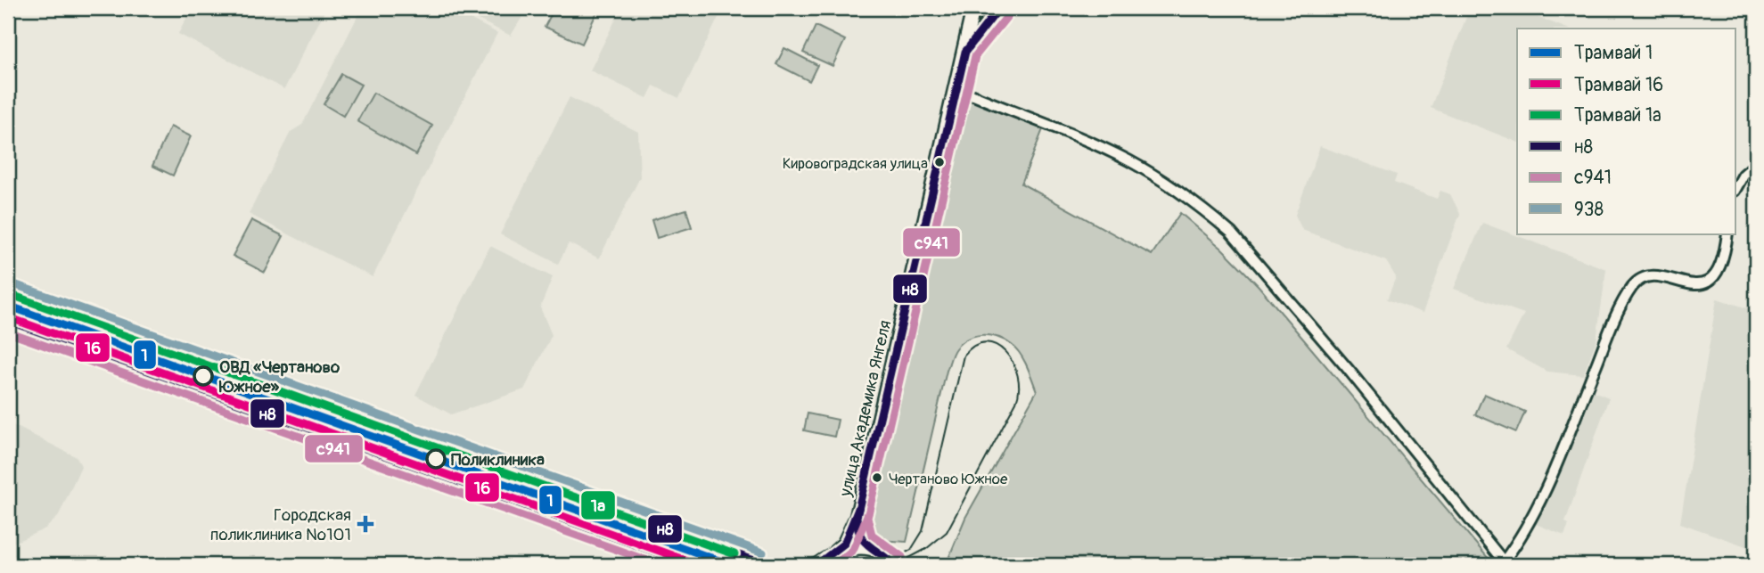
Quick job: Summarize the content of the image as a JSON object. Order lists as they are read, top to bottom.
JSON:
{
  "streets": {
    "main road": ["улица Академика Янгеля"]
  },
  "places": {
    "other": [
      "Кировоградская улица",
      "ОВД «Чертаново Южное»",
      "Поликлиника",
      "Чертаново Южное"
    ],
    "health": ["Городская поликлиника №101"]
  },
  "lines": [
    "transit line н8",
    "transit line с941",
    "transit line 938",
    "tram line 1а",
    "tram line 1",
    "tram line 16"
  ],
  "legend": [
    "Трамвай 1",
    "Трамвай 16",
    "Трамвай 1а",
    "н8",
    "с941",
    "938"
  ]
}
